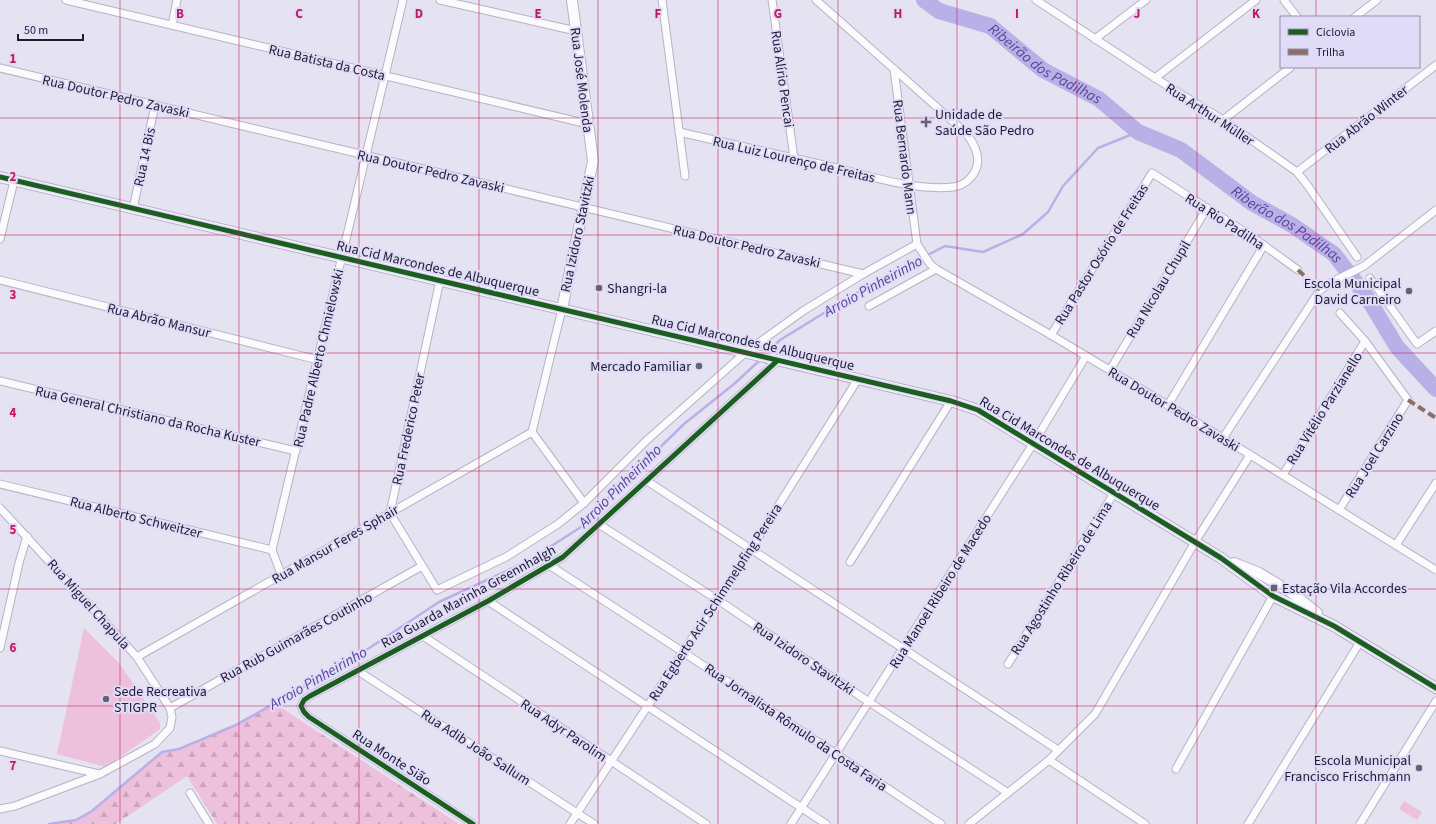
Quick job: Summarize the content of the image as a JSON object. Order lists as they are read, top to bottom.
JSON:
{
  "streets": {
    "street": [
      "Rua Batista da Costa",
      "Rua Alírio Pencai",
      "Rua José Molenda",
      "Rua Doutor Pedro Zavaski",
      "Rua Arthur Müller",
      "Rua Abrão Winter",
      "Rua 14 Bis",
      "Rua Bernardo Mann",
      "Rua Luiz Lourenço de Freitas",
      "Rua Rio Padilha",
      "Rua Izidoro Stavitzki",
      "Rua Pastor Osório de Freitas",
      "Rua Cid Marcondes de Albuquerque",
      "Rua Nicolau Chupil",
      "Rua Abrão Mansur",
      "Rua Padre Alberto Chmielowski",
      "Rua Vitélio Parzianello",
      "Rua General Christiano da Rocha Kuster",
      "Rua Frederico Peter",
      "Rua Joel Carzino",
      "Rua Alberto Schweitzer",
      "Rua Mansur Feres Sphair",
      "Rua Agostinho Ribeiro de Lima",
      "Rua Manoel Ribeiro de Macedo",
      "Rua Guarda Marinha Greennhalgh",
      "Rua Egberto Acir Schimmelpfing Pereira",
      "Rua Miguel Chapula",
      "Rua Rub Guimarães Coutinho",
      "Rua Jornalista Rômulo da Costa Faria",
      "Rua Adyr Parolim",
      "Rua Adib João Sallum",
      "Rua Monte Sião"
    ]
  },
  "crossings": [
    ["Rua Batista da Costa", "Rua José Molenda"],
    ["Rua Batista da Costa", "Rua Padre Alberto Chmielowski"],
    ["Rua Alírio Pencai", "Rua Luiz Lourenço de Freitas"],
    ["Rua José Molenda", "Rua Izidoro Stavitzki"],
    ["Rua Doutor Pedro Zavaski", "Rua 14 Bis"],
    ["Rua Doutor Pedro Zavaski", "Rua Bernardo Mann"],
    ["Rua Doutor Pedro Zavaski", "Rua Izidoro Stavitzki"],
    ["Rua Doutor Pedro Zavaski", "Rua Pastor Osório de Freitas"],
    ["Rua Doutor Pedro Zavaski", "Rua Nicolau Chupil"],
    ["Rua Doutor Pedro Zavaski", "Rua Padre Alberto Chmielowski"],
    ["Rua Doutor Pedro Zavaski", "Rua Vitélio Parzianello"],
    ["Rua Doutor Pedro Zavaski", "Rua Joel Carzino"],
    ["Rua Doutor Pedro Zavaski", "Rua Manoel Ribeiro de Macedo"],
    ["Rua Doutor Pedro Zavaski", "Rua Guarda Marinha Greennhalgh"],
    ["Rua Arthur Müller", "Rua Abrão Winter"],
    ["Rua 14 Bis", "Rua Cid Marcondes de Albuquerque"],
    ["Rua Bernardo Mann", "Rua Luiz Lourenço de Freitas"],
    ["Rua Bernardo Mann", "Rua Guarda Marinha Greennhalgh"],
    ["Rua Rio Padilha", "Rua Pastor Osório de Freitas"],
    ["Rua Rio Padilha", "Rua Nicolau Chupil"],
    ["Rua Izidoro Stavitzki", "Rua Cid Marcondes de Albuquerque"],
    ["Rua Izidoro Stavitzki", "Rua Mansur Feres Sphair"],
    ["Rua Izidoro Stavitzki", "Rua Manoel Ribeiro de Macedo"],
    ["Rua Izidoro Stavitzki", "Rua Guarda Marinha Greennhalgh"],
    ["Rua Izidoro Stavitzki", "Rua Egberto Acir Schimmelpfing Pereira"],
    ["Rua Cid Marcondes de Albuquerque", "Rua Padre Alberto Chmielowski"],
    ["Rua Cid Marcondes de Albuquerque", "Rua Frederico Peter"],
    ["Rua Cid Marcondes de Albuquerque", "Rua Agostinho Ribeiro de Lima"],
    ["Rua Cid Marcondes de Albuquerque", "Rua Manoel Ribeiro de Macedo"],
    ["Rua Cid Marcondes de Albuquerque", "Rua Guarda Marinha Greennhalgh"],
    ["Rua Cid Marcondes de Albuquerque", "Rua Egberto Acir Schimmelpfing Pereira"],
    ["Rua Abrão Mansur", "Rua Padre Alberto Chmielowski"],
    ["Rua Padre Alberto Chmielowski", "Rua General Christiano da Rocha Kuster"],
    ["Rua Padre Alberto Chmielowski", "Rua Alberto Schweitzer"],
    ["Rua Vitélio Parzianello", "Rua Joel Carzino"],
    ["Rua Frederico Peter", "Rua Mansur Feres Sphair"],
    ["Rua Mansur Feres Sphair", "Rua Miguel Chapula"],
    ["Rua Manoel Ribeiro de Macedo", "Rua Jornalista Rômulo da Costa Faria"],
    ["Rua Guarda Marinha Greennhalgh", "Rua Rub Guimarães Coutinho"],
    ["Rua Guarda Marinha Greennhalgh", "Rua Jornalista Rômulo da Costa Faria"],
    ["Rua Guarda Marinha Greennhalgh", "Rua Adyr Parolim"],
    ["Rua Guarda Marinha Greennhalgh", "Rua Adib João Sallum"],
    ["Rua Guarda Marinha Greennhalgh", "Rua Monte Sião"],
    ["Rua Egberto Acir Schimmelpfing Pereira", "Rua Jornalista Rômulo da Costa Faria"],
    ["Rua Egberto Acir Schimmelpfing Pereira", "Rua Adyr Parolim"],
    ["Rua Egberto Acir Schimmelpfing Pereira", "Rua Adib João Sallum"],
    ["Rua Miguel Chapula", "Rua Rub Guimarães Coutinho"]
  ],
  "water": ["Ribeirão dos Padilhas", "Riberão dos Padilhas", "Arroio Pinheirinho"],
  "places": {
    "health": ["Unidade de Saúde São Pedro"],
    "other": [
      "Shangri-la",
      "Escola Municipal David Carneiro",
      "Mercado Familiar",
      "Sede Recreativa STIGPR",
      "Escola Municipal Francisco Frischmann"
    ],
    "transit": ["Estação Vila Accordes"]
  },
  "legend": ["Ciclovia", "Trilha"],
  "scale_bar": "50 m",
  "grid": {
    "columns": [
      "B",
      "C",
      "D",
      "E",
      "F",
      "G",
      "H",
      "I",
      "J",
      "K"
    ],
    "rows": [
      "1",
      "2",
      "3",
      "4",
      "5",
      "6",
      "7"
    ]
  }
}
